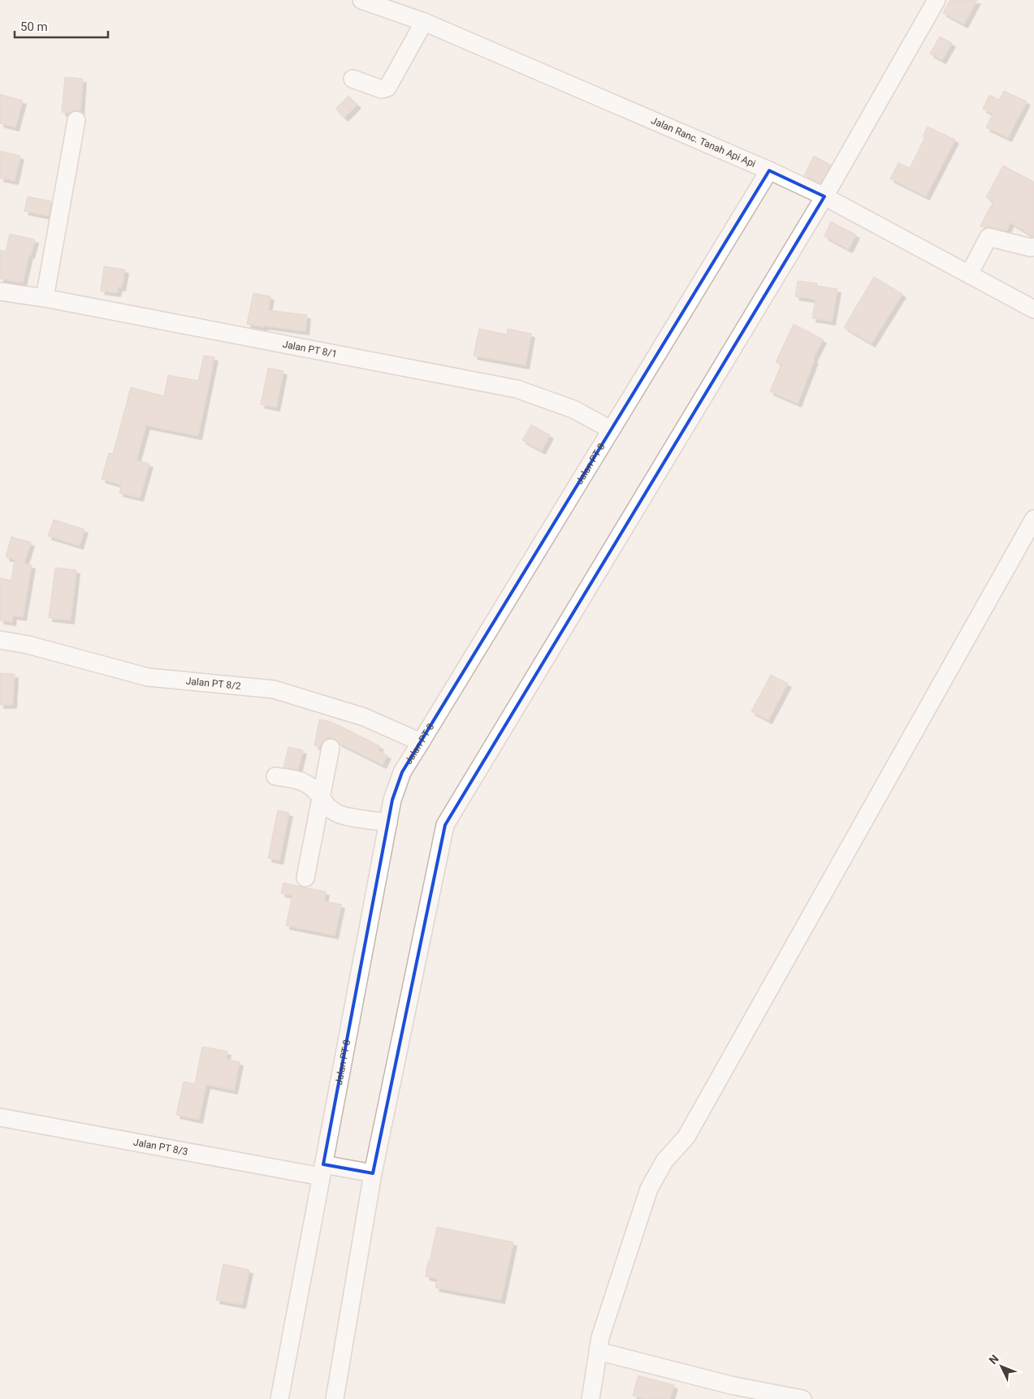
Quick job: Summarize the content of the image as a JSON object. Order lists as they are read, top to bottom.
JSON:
{
  "streets": {
    "street": [
      "Jalan Ranc. Tanah Api Api",
      "Jalan PT 8/1",
      "Jalan PT 8",
      "Jalan PT 8/2",
      "Jalan PT 8/3"
    ]
  },
  "crossings": [
    ["Jalan Ranc. Tanah Api Api", "Jalan PT 8"],
    ["Jalan PT 8/1", "Jalan PT 8"],
    ["Jalan PT 8", "Jalan PT 8/2"],
    ["Jalan PT 8", "Jalan PT 8/3"]
  ],
  "scale_bar": "50 m",
  "north": "top left"
}
